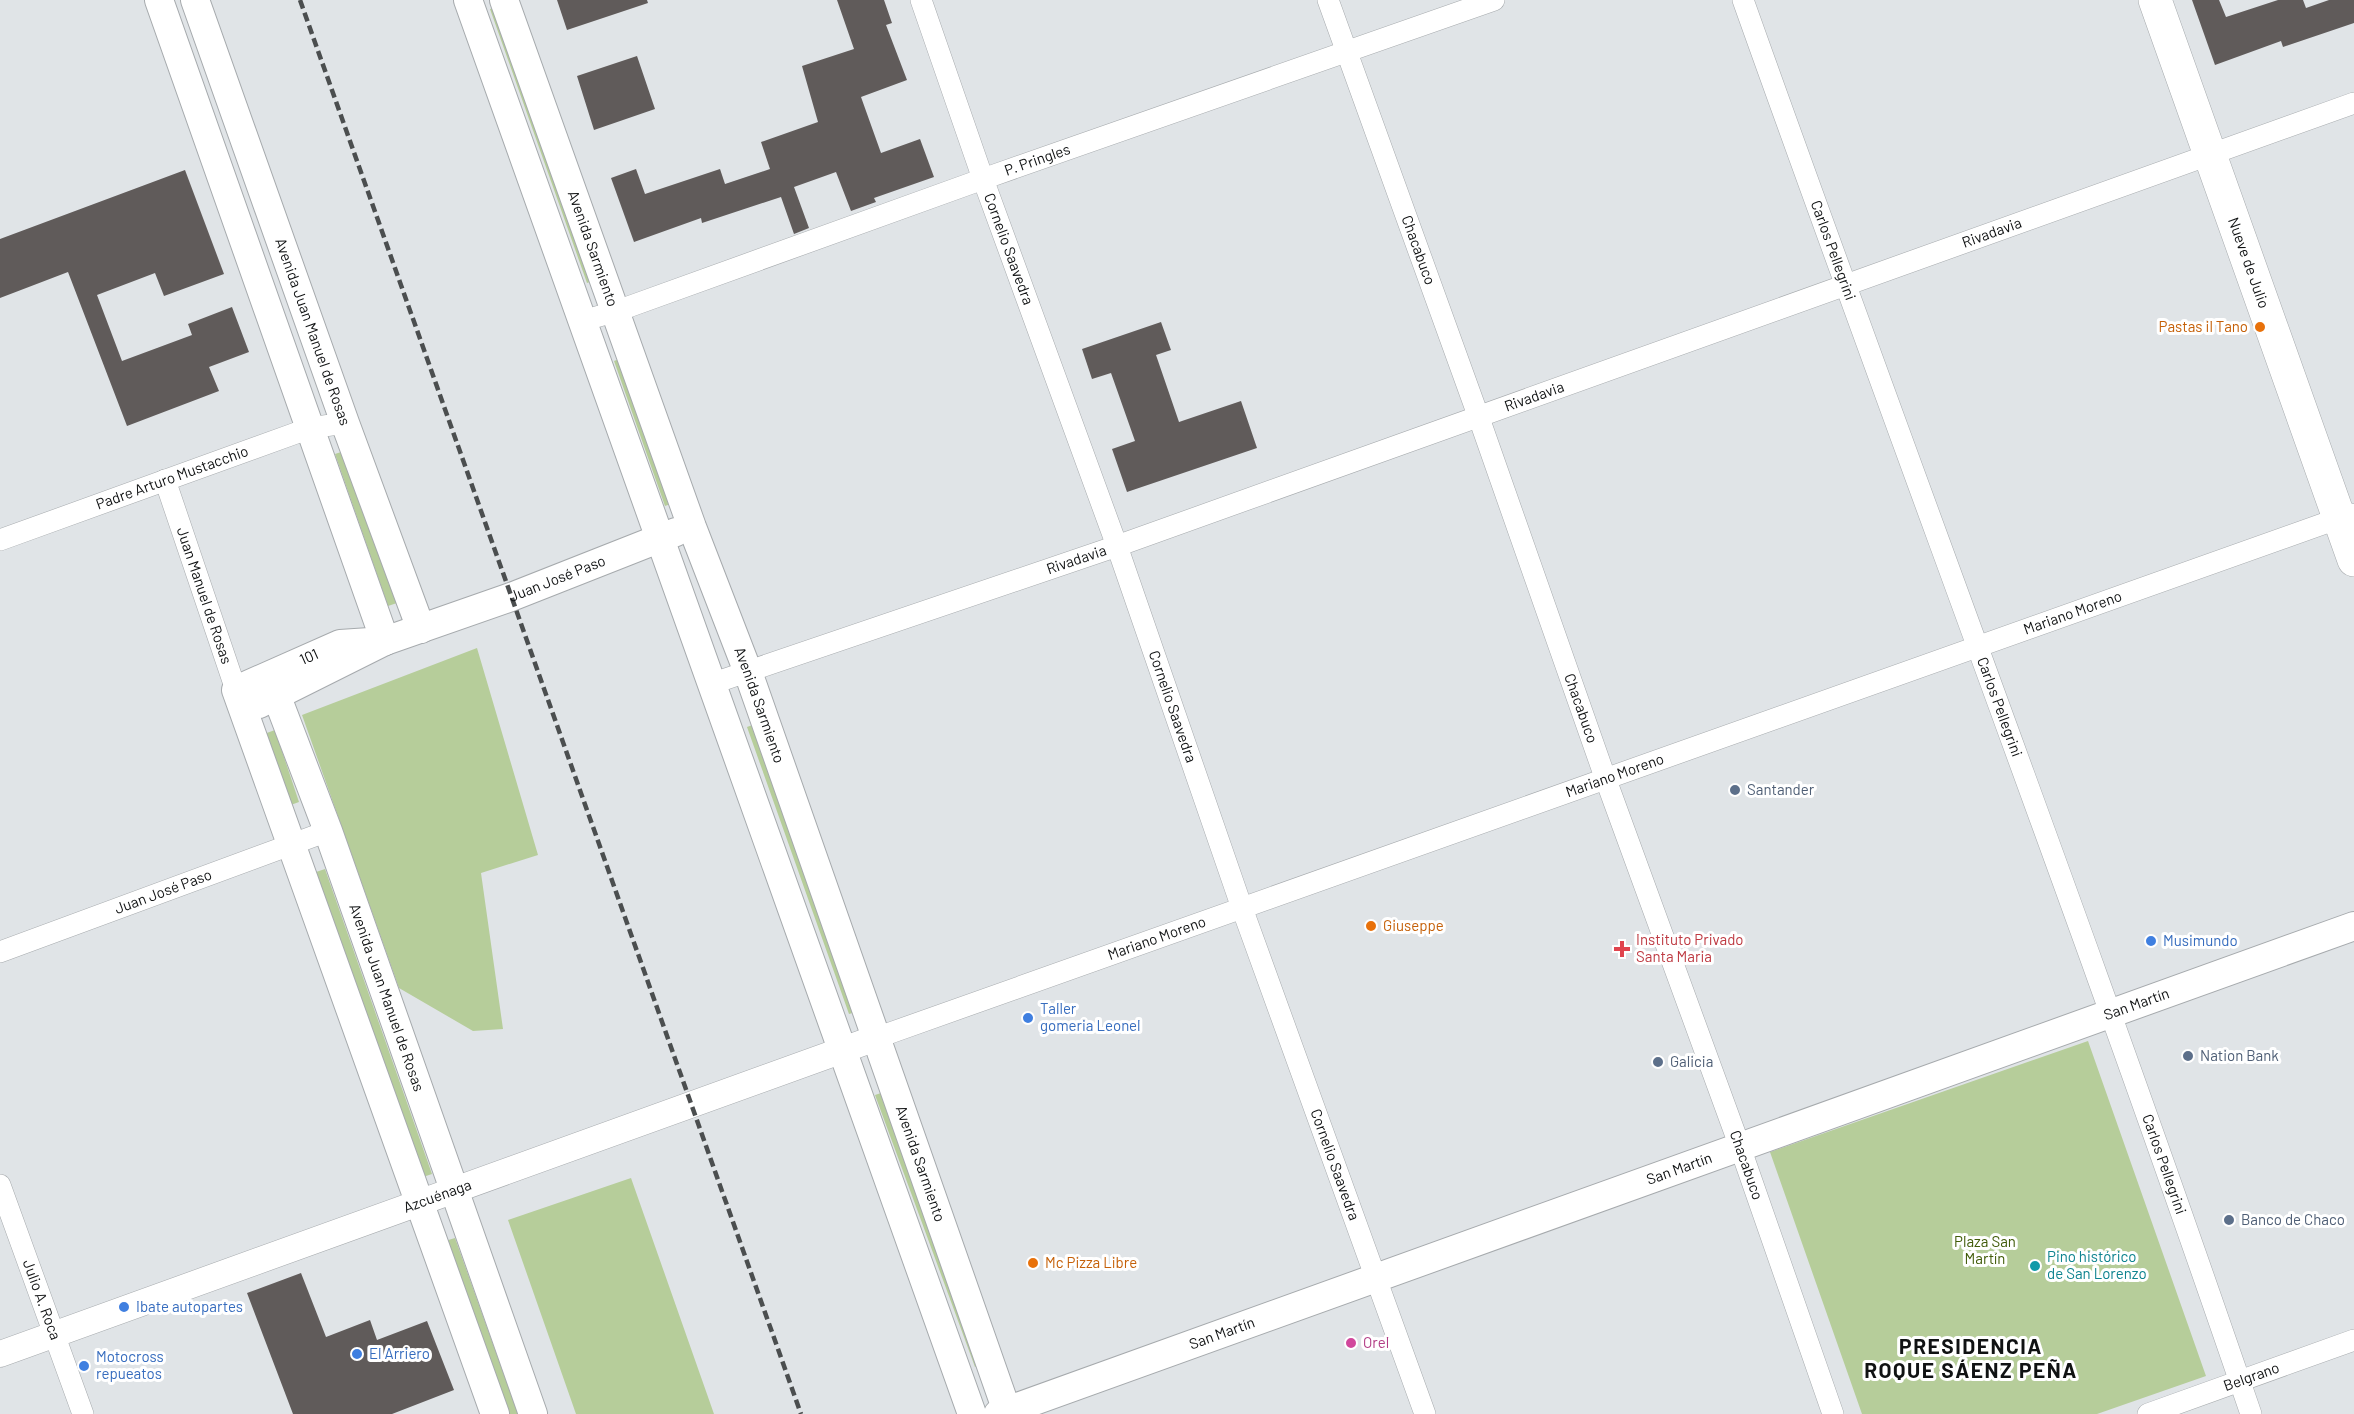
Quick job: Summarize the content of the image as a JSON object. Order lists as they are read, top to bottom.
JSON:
{
  "streets": {
    "main road": [
      "Avenida Sarmiento",
      "Nueve de Julio",
      "Avenida Juan Manuel de Rosas",
      "Juan José Paso",
      "101",
      "San Martín"
    ],
    "street": [
      "P. Pringles",
      "Rivadavia",
      "Chacabuco",
      "Cornelio Saavedra",
      "Carlos Pellegrini",
      "Padre Arturo Mustacchio",
      "Juan Manuel de Rosas",
      "Mariano Moreno",
      "Azcuénaga",
      "Julio A. Roca",
      "Belgrano"
    ]
  },
  "crossings": [
    ["P. Pringles", "Avenida Sarmiento"],
    ["P. Pringles", "Chacabuco"],
    ["P. Pringles", "Cornelio Saavedra"],
    ["Rivadavia", "Avenida Sarmiento"],
    ["Rivadavia", "Chacabuco"],
    ["Rivadavia", "Cornelio Saavedra"],
    ["Rivadavia", "Carlos Pellegrini"],
    ["Rivadavia", "Nueve de Julio"],
    ["Avenida Sarmiento", "Juan José Paso"],
    ["Avenida Sarmiento", "Mariano Moreno"],
    ["Avenida Sarmiento", "San Martín"],
    ["Avenida Sarmiento", "Azcuénaga"],
    ["Chacabuco", "Mariano Moreno"],
    ["Chacabuco", "San Martín"],
    ["Cornelio Saavedra", "Mariano Moreno"],
    ["Cornelio Saavedra", "San Martín"],
    ["Carlos Pellegrini", "Mariano Moreno"],
    ["Carlos Pellegrini", "San Martín"],
    ["Carlos Pellegrini", "Belgrano"],
    ["Nueve de Julio", "Mariano Moreno"],
    ["Avenida Juan Manuel de Rosas", "Padre Arturo Mustacchio"],
    ["Avenida Juan Manuel de Rosas", "Juan José Paso"],
    ["Avenida Juan Manuel de Rosas", "Azcuénaga"],
    ["Padre Arturo Mustacchio", "Juan Manuel de Rosas"],
    ["Juan Manuel de Rosas", "101"],
    ["Mariano Moreno", "Azcuénaga"],
    ["Azcuénaga", "Julio A. Roca"]
  ],
  "districts": ["PRESIDENCIA ROQUE SÁENZ PEÑA"],
  "parks": ["Plaza San Martín"],
  "places": {
    "other": [
      "Pastas il Tano",
      "Santander",
      "Giuseppe",
      "Musimundo",
      "Taller gomeria Leonel",
      "Nation Bank",
      "Galicia",
      "Banco de Chaco",
      "Mc Pizza Libre",
      "Pino histórico de San Lorenzo",
      "Ibate autopartes",
      "Orel",
      "El Arriero",
      "Motocross repueatos"
    ],
    "health": ["Instituto Privado Santa Maria"]
  }
}
